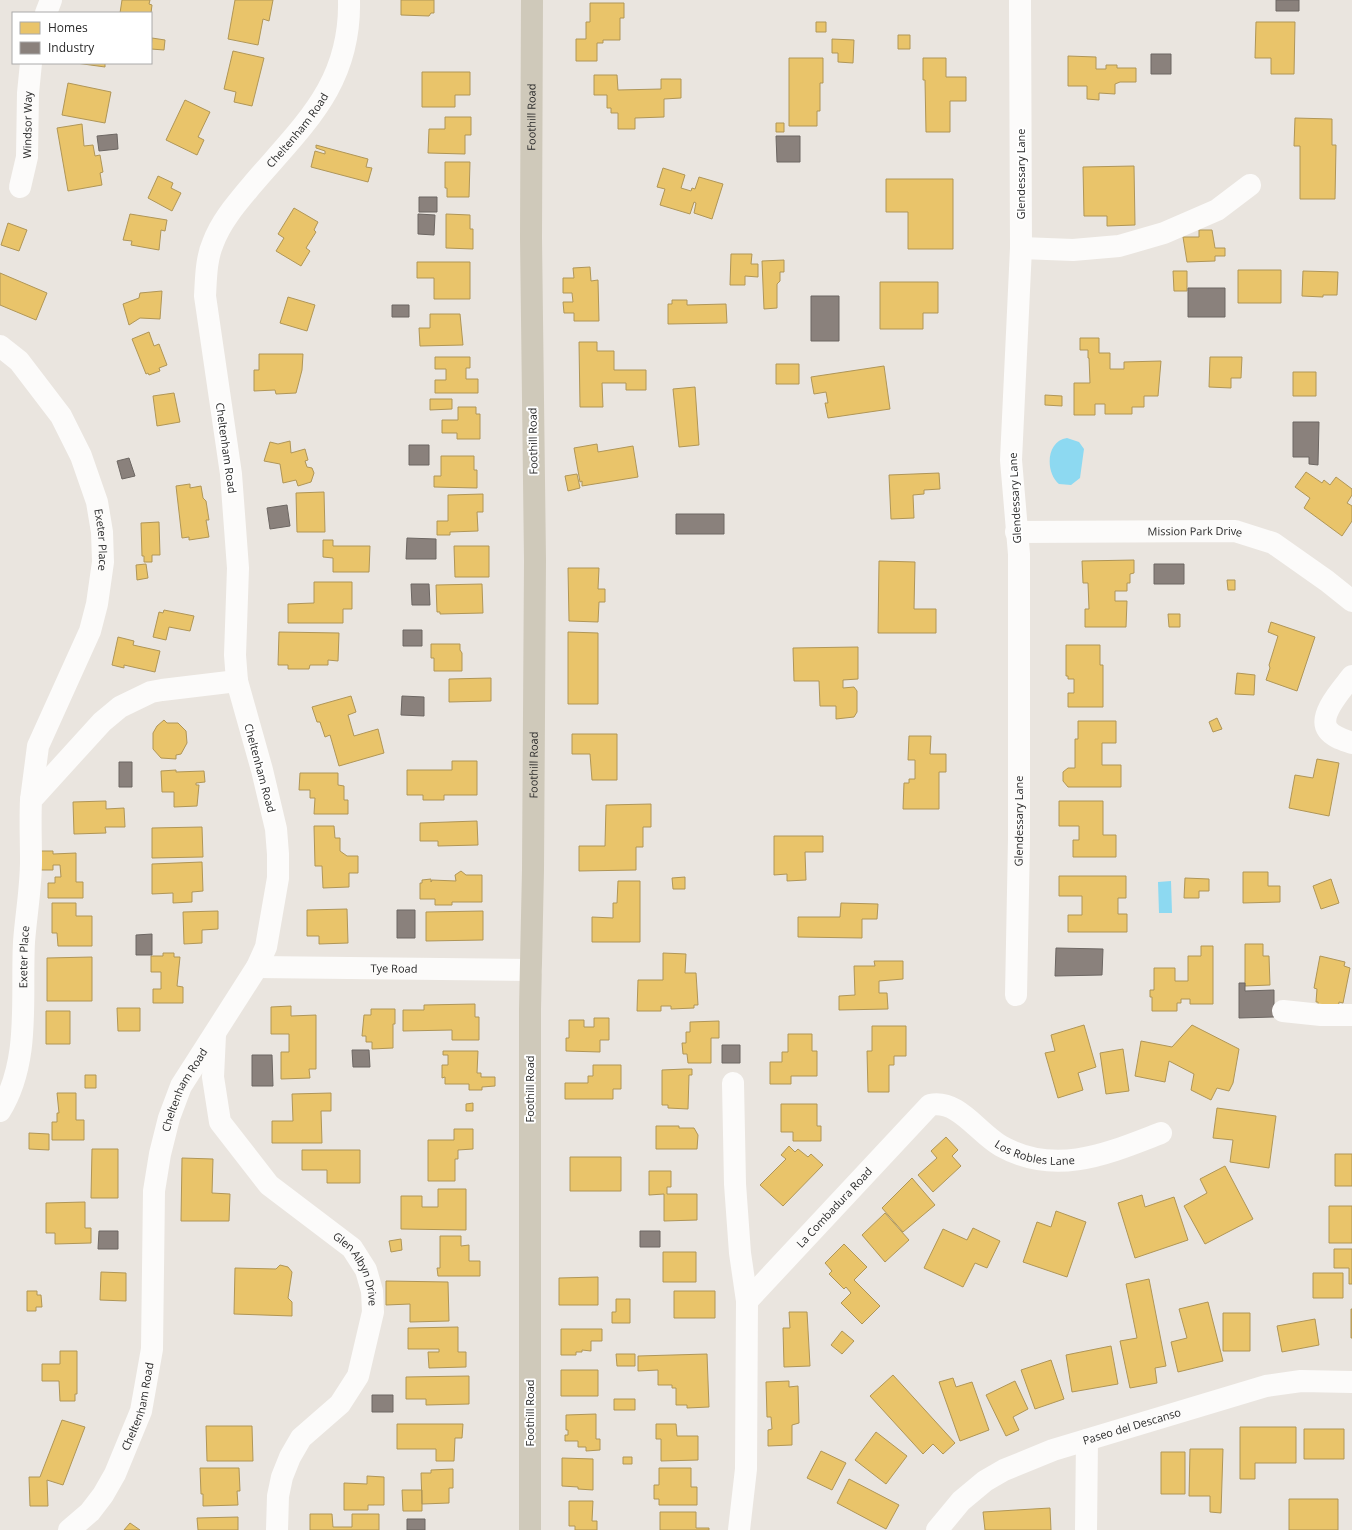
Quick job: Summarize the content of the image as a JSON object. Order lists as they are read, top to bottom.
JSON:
{
  "streets": {
    "main road": ["Foothill Road"],
    "street": [
      "Windsor Way",
      "Cheltenham Road",
      "Glendessary Lane",
      "Mission Park Drive",
      "Exeter Place",
      "Tye Road",
      "Los Robles Lane",
      "La Combadura Road",
      "Glen Albyn Drive",
      "Paseo del Descanso"
    ]
  },
  "crossings": [
    ["Foothill Road", "Tye Road"],
    ["Cheltenham Road", "Tye Road"],
    ["Cheltenham Road", "Glen Albyn Drive"],
    ["Glendessary Lane", "Mission Park Drive"],
    ["Los Robles Lane", "La Combadura Road"]
  ],
  "legend": ["Homes", "Industry"]
}
